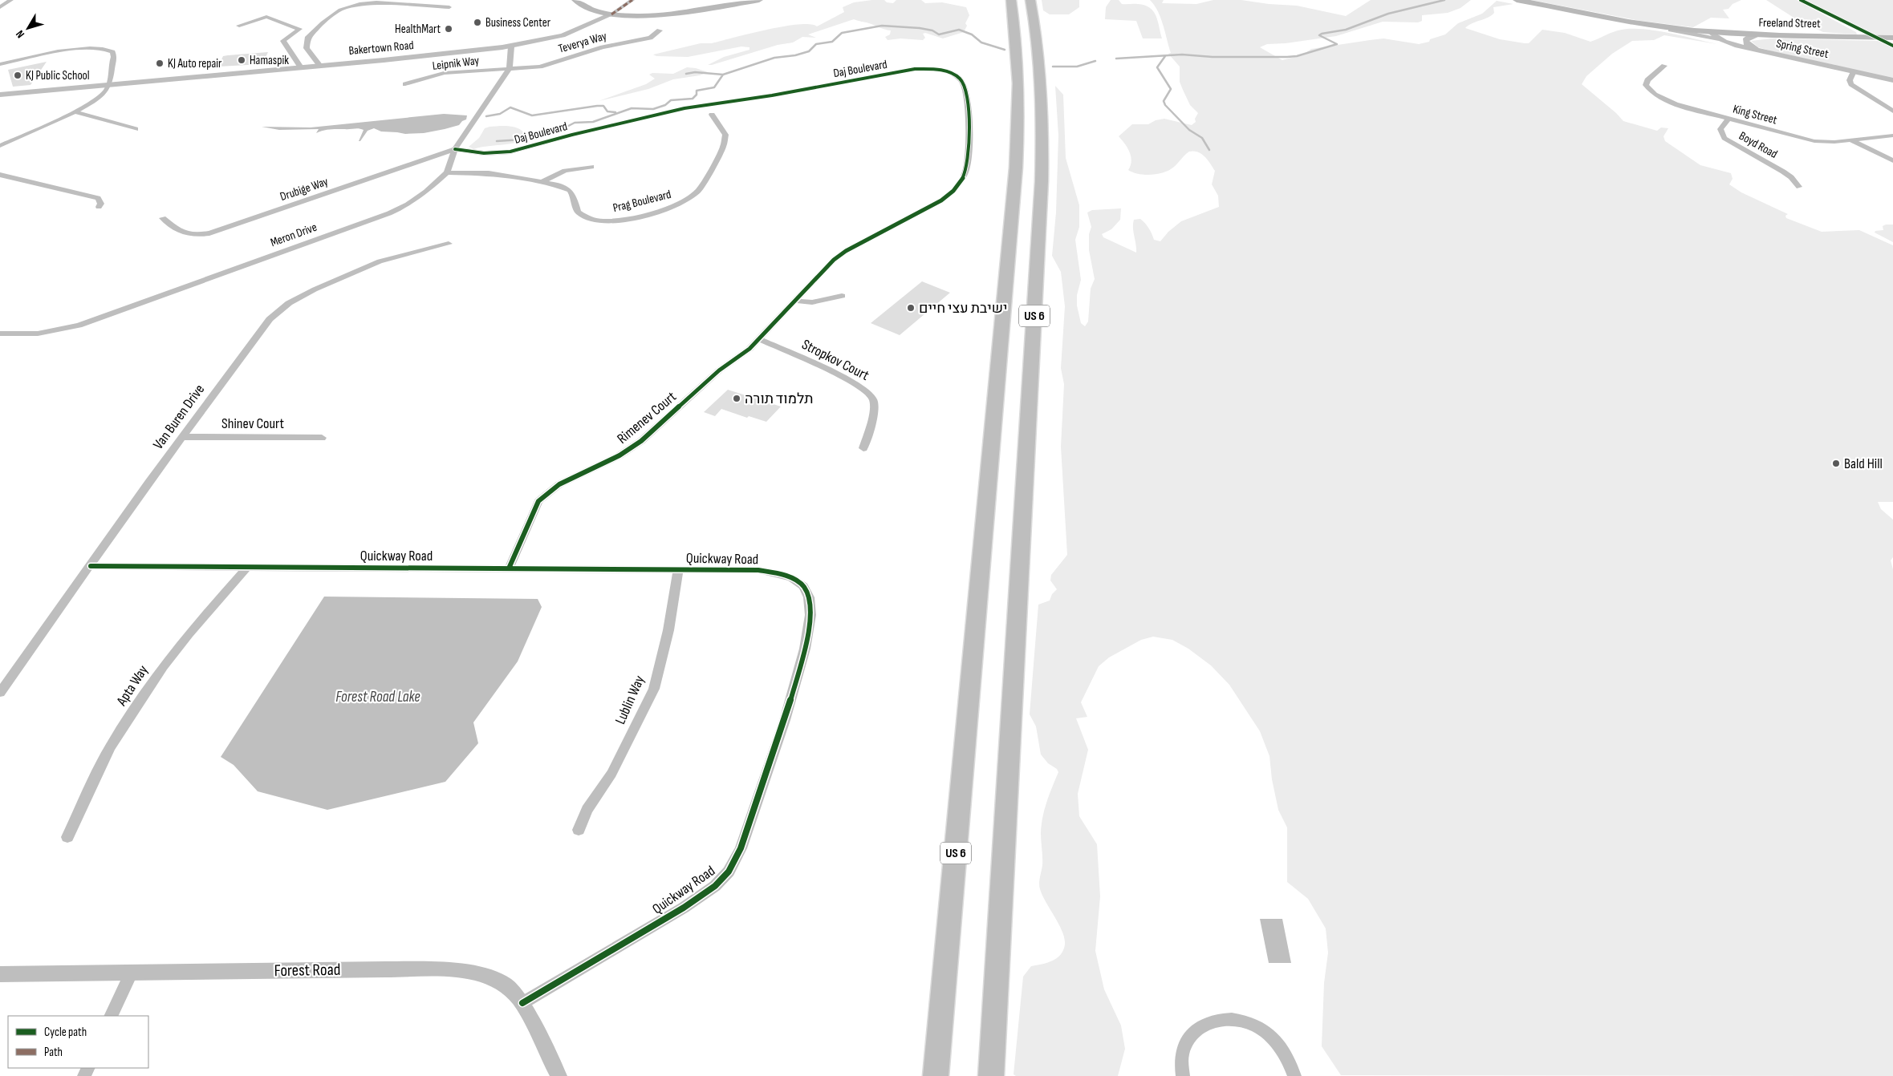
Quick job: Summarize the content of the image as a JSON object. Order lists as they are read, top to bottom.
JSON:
{
  "streets": {
    "highway": ["US 6"],
    "main road": ["Freeland Street", "Bakertown Road"],
    "street": [
      "Teverya Way",
      "Spring Street",
      "Leipnik Way",
      "Daj Boulevard",
      "King Street",
      "Boyd Road",
      "Drubige Way",
      "Prag Boulevard",
      "Meron Drive",
      "Stropkov Court",
      "Van Buren Drive",
      "Rimenev Court",
      "Shinev Court",
      "Quickway Road",
      "Apta Way",
      "Lublin Way",
      "Forest Road"
    ]
  },
  "crossings": [
    ["Freeland Street", "Spring Street"],
    ["Teverya Way", "Leipnik Way"],
    ["Teverya Way", "Meron Drive"],
    ["Bakertown Road", "Meron Drive"],
    ["Leipnik Way", "Meron Drive"],
    ["Daj Boulevard", "Drubige Way"],
    ["Daj Boulevard", "Meron Drive"],
    ["Daj Boulevard", "Rimenev Court"],
    ["King Street", "Boyd Road"],
    ["Drubige Way", "Meron Drive"],
    ["Prag Boulevard", "Meron Drive"],
    ["Stropkov Court", "Rimenev Court"],
    ["Van Buren Drive", "Shinev Court"],
    ["Van Buren Drive", "Quickway Road"],
    ["Rimenev Court", "Quickway Road"],
    ["Quickway Road", "Apta Way"],
    ["Quickway Road", "Lublin Way"],
    ["Quickway Road", "Forest Road"]
  ],
  "water": ["Forest Road Lake"],
  "places": [
    "Business Center",
    "HealthMart",
    "Hamaspik",
    "KJ Auto repair",
    "KJ Public School",
    "ישיבת עצי חיים",
    "תלמוד תורה",
    "Bald Hill"
  ],
  "legend": ["Cycle path", "Path"],
  "north": "bottom left"
}
